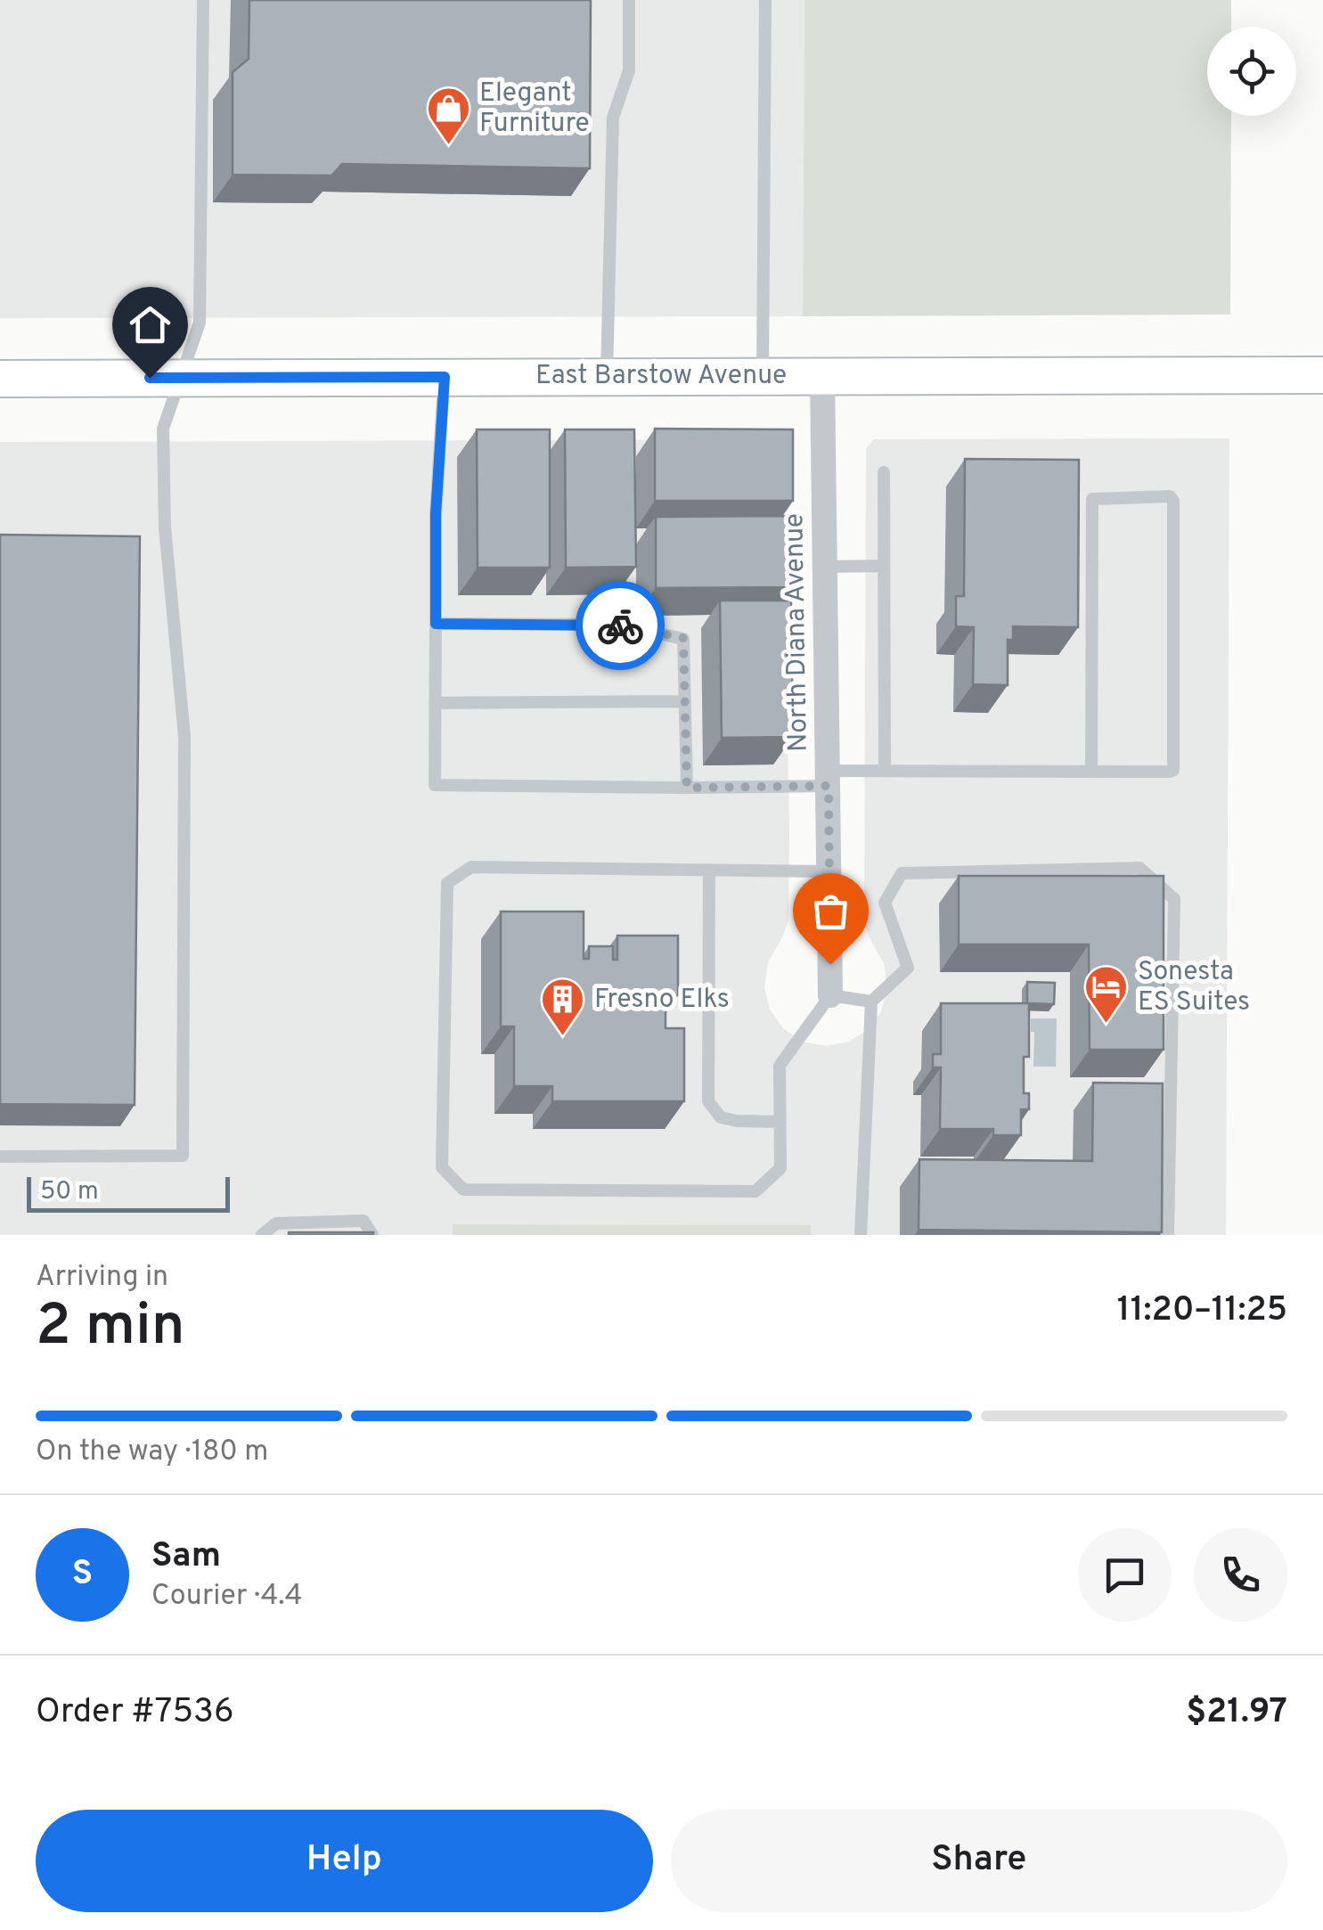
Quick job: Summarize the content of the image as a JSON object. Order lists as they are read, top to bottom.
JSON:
{
  "streets": {
    "main road": ["East Barstow Avenue"],
    "street": ["North Diana Avenue"]
  },
  "crossings": [
    ["East Barstow Avenue", "North Diana Avenue"]
  ],
  "places": {
    "shop": ["Elegant Furniture"],
    "hotel": ["Sonesta ES Suites"],
    "building": ["Fresno Elks"]
  },
  "scale_bar": "50 m",
  "page": {
    "scale": "50 m",
    "heading": ["2 min", "Arriving in", "11:20–11:25"],
    "panel": [
      "Sam",
      "Courier · 4.4",
      "Order #7536",
      "$21.97"
    ],
    "bar": "On the way · 180 m",
    "round": "S",
    "buttons": ["Help", "Share"]
  }
}
